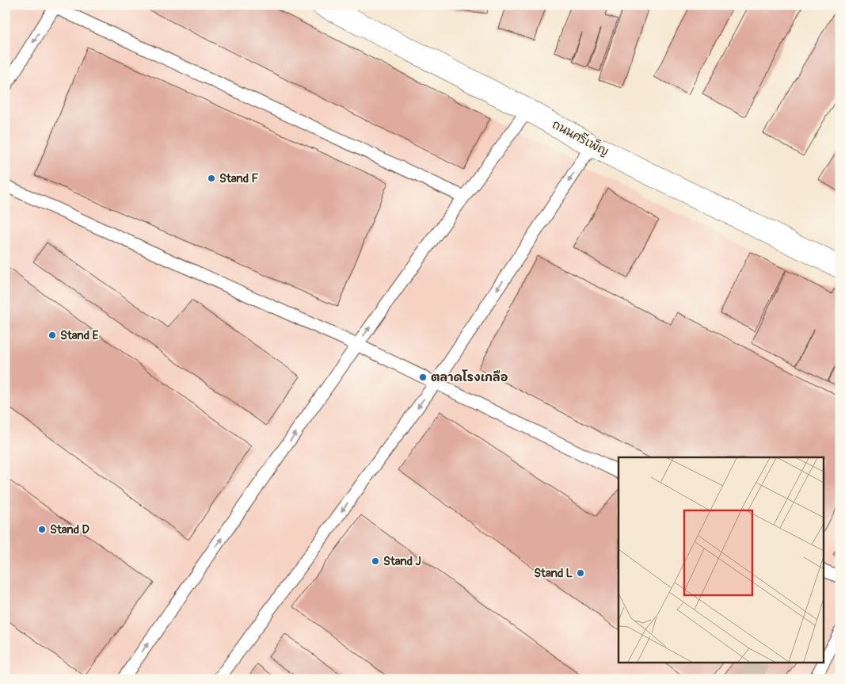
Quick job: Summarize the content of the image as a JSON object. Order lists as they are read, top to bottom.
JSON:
{
  "streets": {
    "main road": ["ถนนศรีเพ็ญ"]
  },
  "places": [
    "Stand F",
    "Stand E",
    "ตลาดโรงเกลือ",
    "Stand D",
    "Stand J",
    "Stand L"
  ]
}
